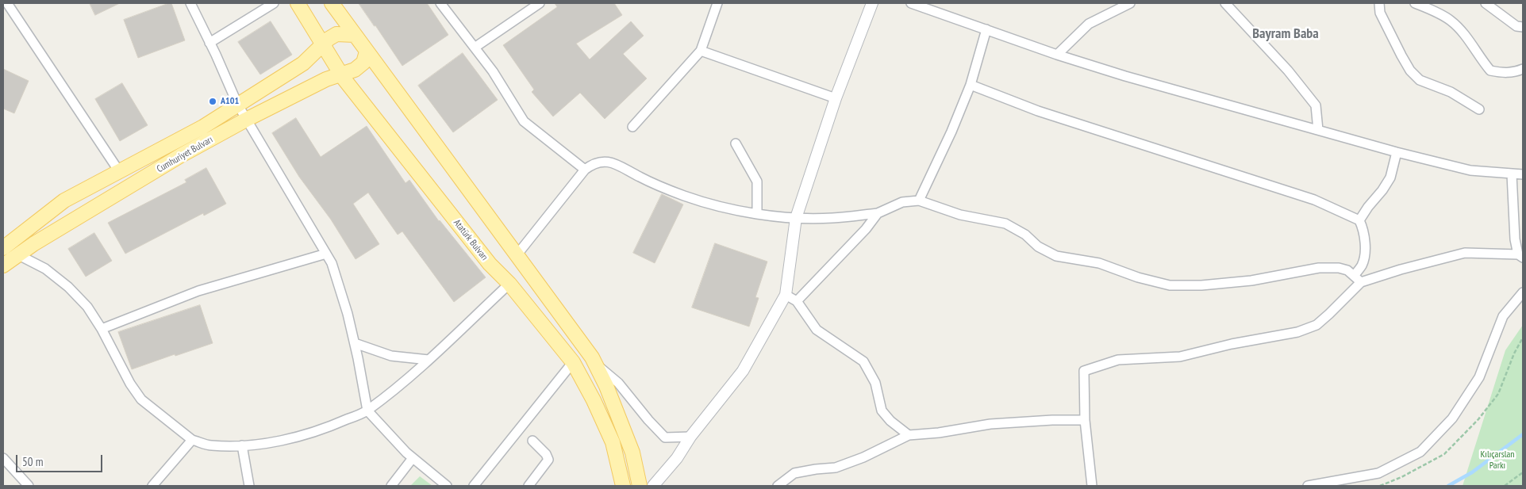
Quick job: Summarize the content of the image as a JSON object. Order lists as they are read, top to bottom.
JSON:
{
  "streets": {
    "main road": ["Cumhuriyet Bulvarı", "Atatürk Bulvarı"]
  },
  "crossings": [
    ["Cumhuriyet Bulvarı", "Atatürk Bulvarı"]
  ],
  "districts": ["Bayram Baba"],
  "parks": ["Kılıçarslan Parkı"],
  "places": ["A101"],
  "scale_bar": "50 m"
}
